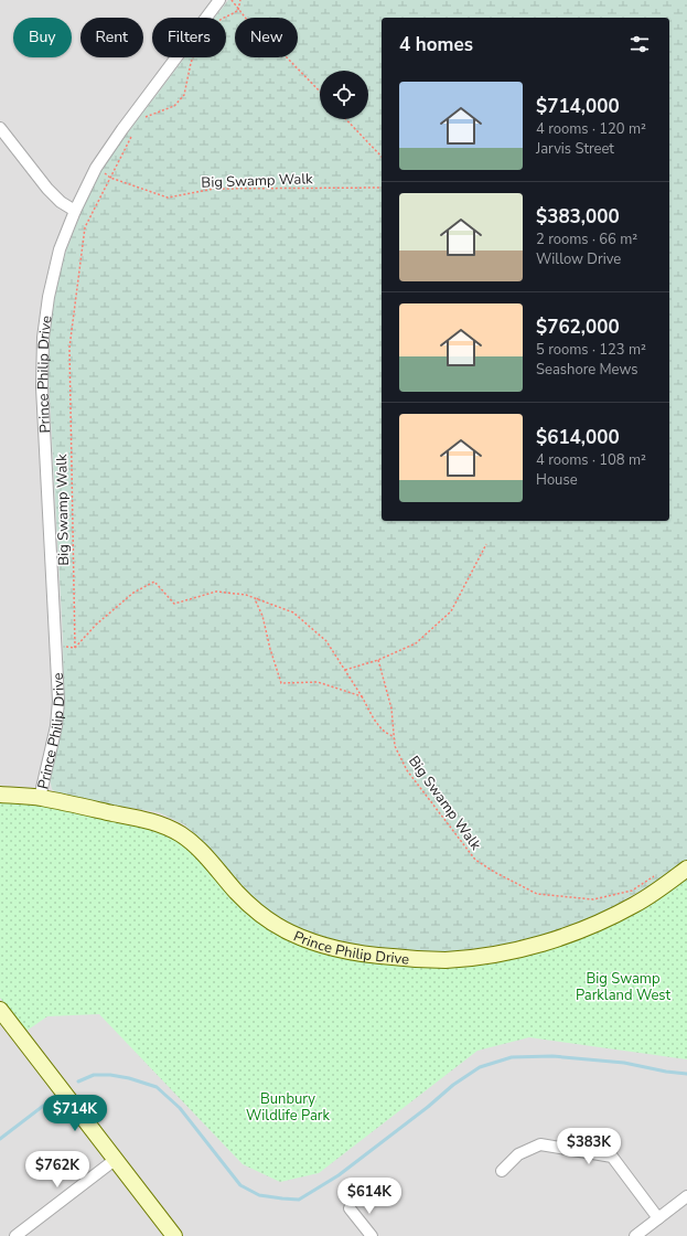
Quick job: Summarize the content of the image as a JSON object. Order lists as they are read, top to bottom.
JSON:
{
  "streets": {
    "street": ["Prince Philip Drive"],
    "path": ["Big Swamp Walk"]
  },
  "parks": ["Big Swamp Parkland West", "Bunbury Wildlife Park"],
  "page": {
    "chip": [
      "Buy",
      "Rent",
      "Filters",
      "New"
    ],
    "heading": "4 homes",
    "list": [
      {
        "name": "$714,000",
        "note": "4 rooms · 120 m² · Jarvis Street"
      },
      {
        "name": "$383,000",
        "note": "2 rooms · 66 m² · Willow Drive"
      },
      {
        "name": "$762,000",
        "note": "5 rooms · 123 m² · Seashore Mews"
      },
      {
        "name": "$614,000",
        "note": "4 rooms · 108 m² · House"
      }
    ],
    "price": [
      "$714K",
      "$383K",
      "$762K",
      "$614K"
    ]
  }
}
